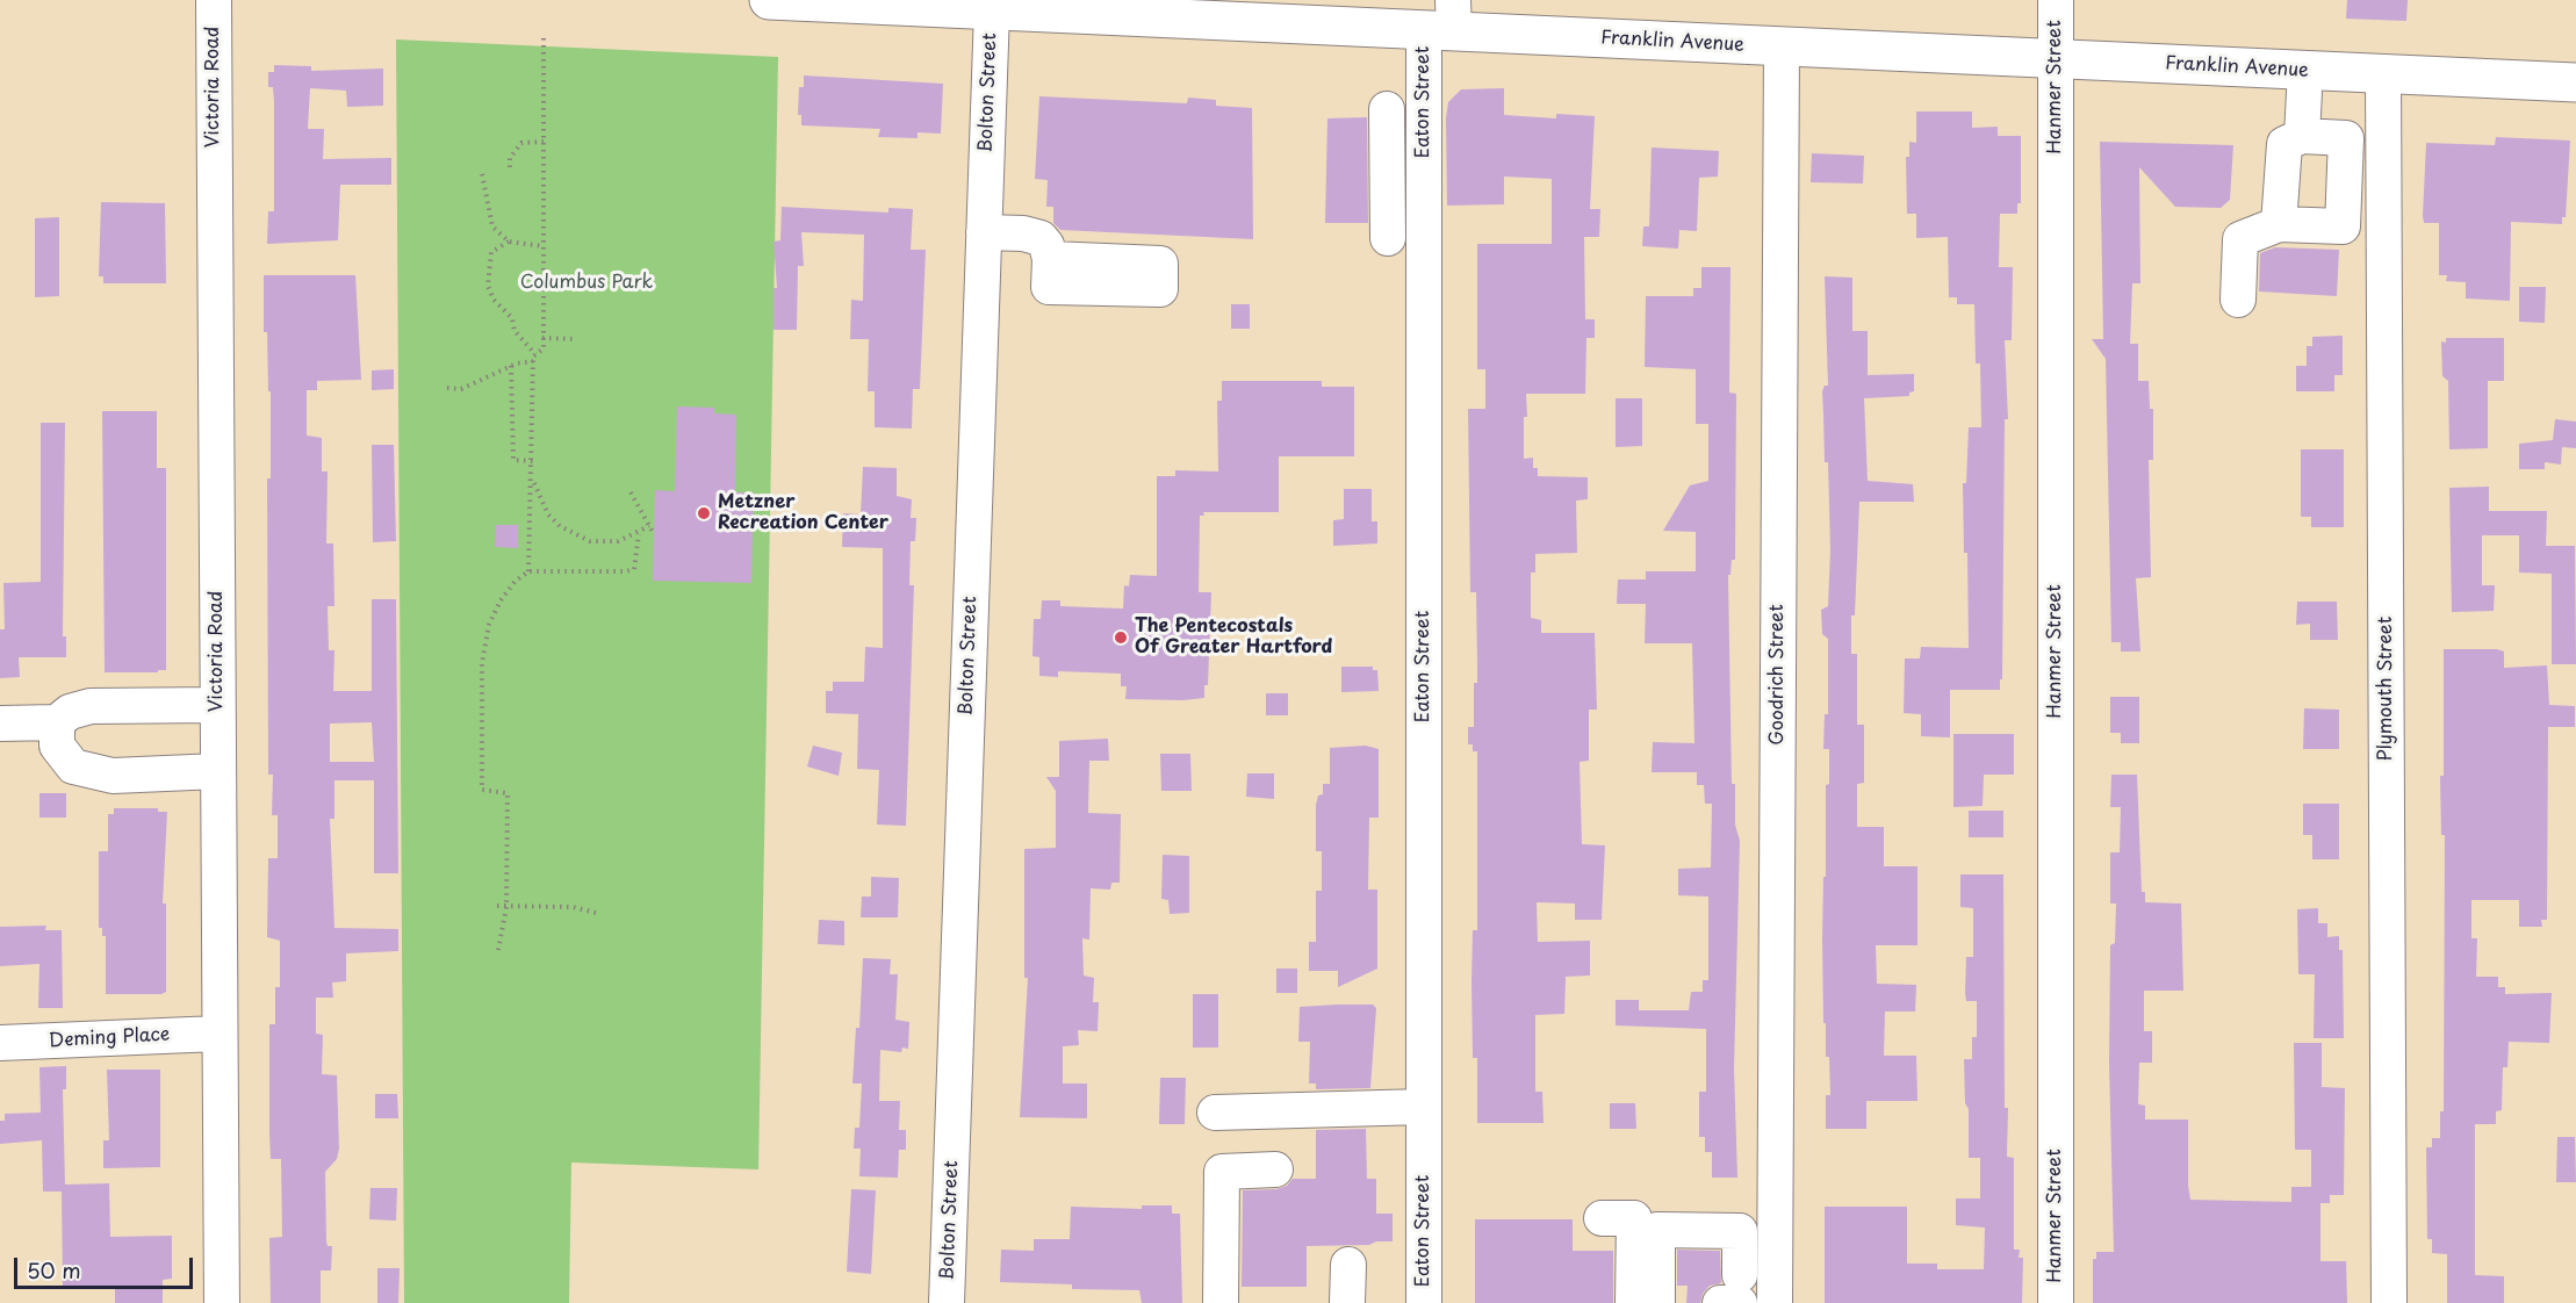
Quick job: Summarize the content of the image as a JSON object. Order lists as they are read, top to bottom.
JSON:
{
  "streets": {
    "main road": ["Franklin Avenue"],
    "street": [
      "Victoria Road",
      "Hanmer Street",
      "Bolton Street",
      "Eaton Street",
      "Goodrich Street",
      "Plymouth Street",
      "Deming Place"
    ]
  },
  "crossings": [
    ["Franklin Avenue", "Hanmer Street"],
    ["Franklin Avenue", "Bolton Street"],
    ["Franklin Avenue", "Eaton Street"],
    ["Franklin Avenue", "Goodrich Street"],
    ["Franklin Avenue", "Plymouth Street"],
    ["Victoria Road", "Deming Place"]
  ],
  "parks": ["Columbus Park"],
  "places": ["Metzner Recreation Center", "The Pentecostals Of Greater Hartford"],
  "scale_bar": "50 m"
}
